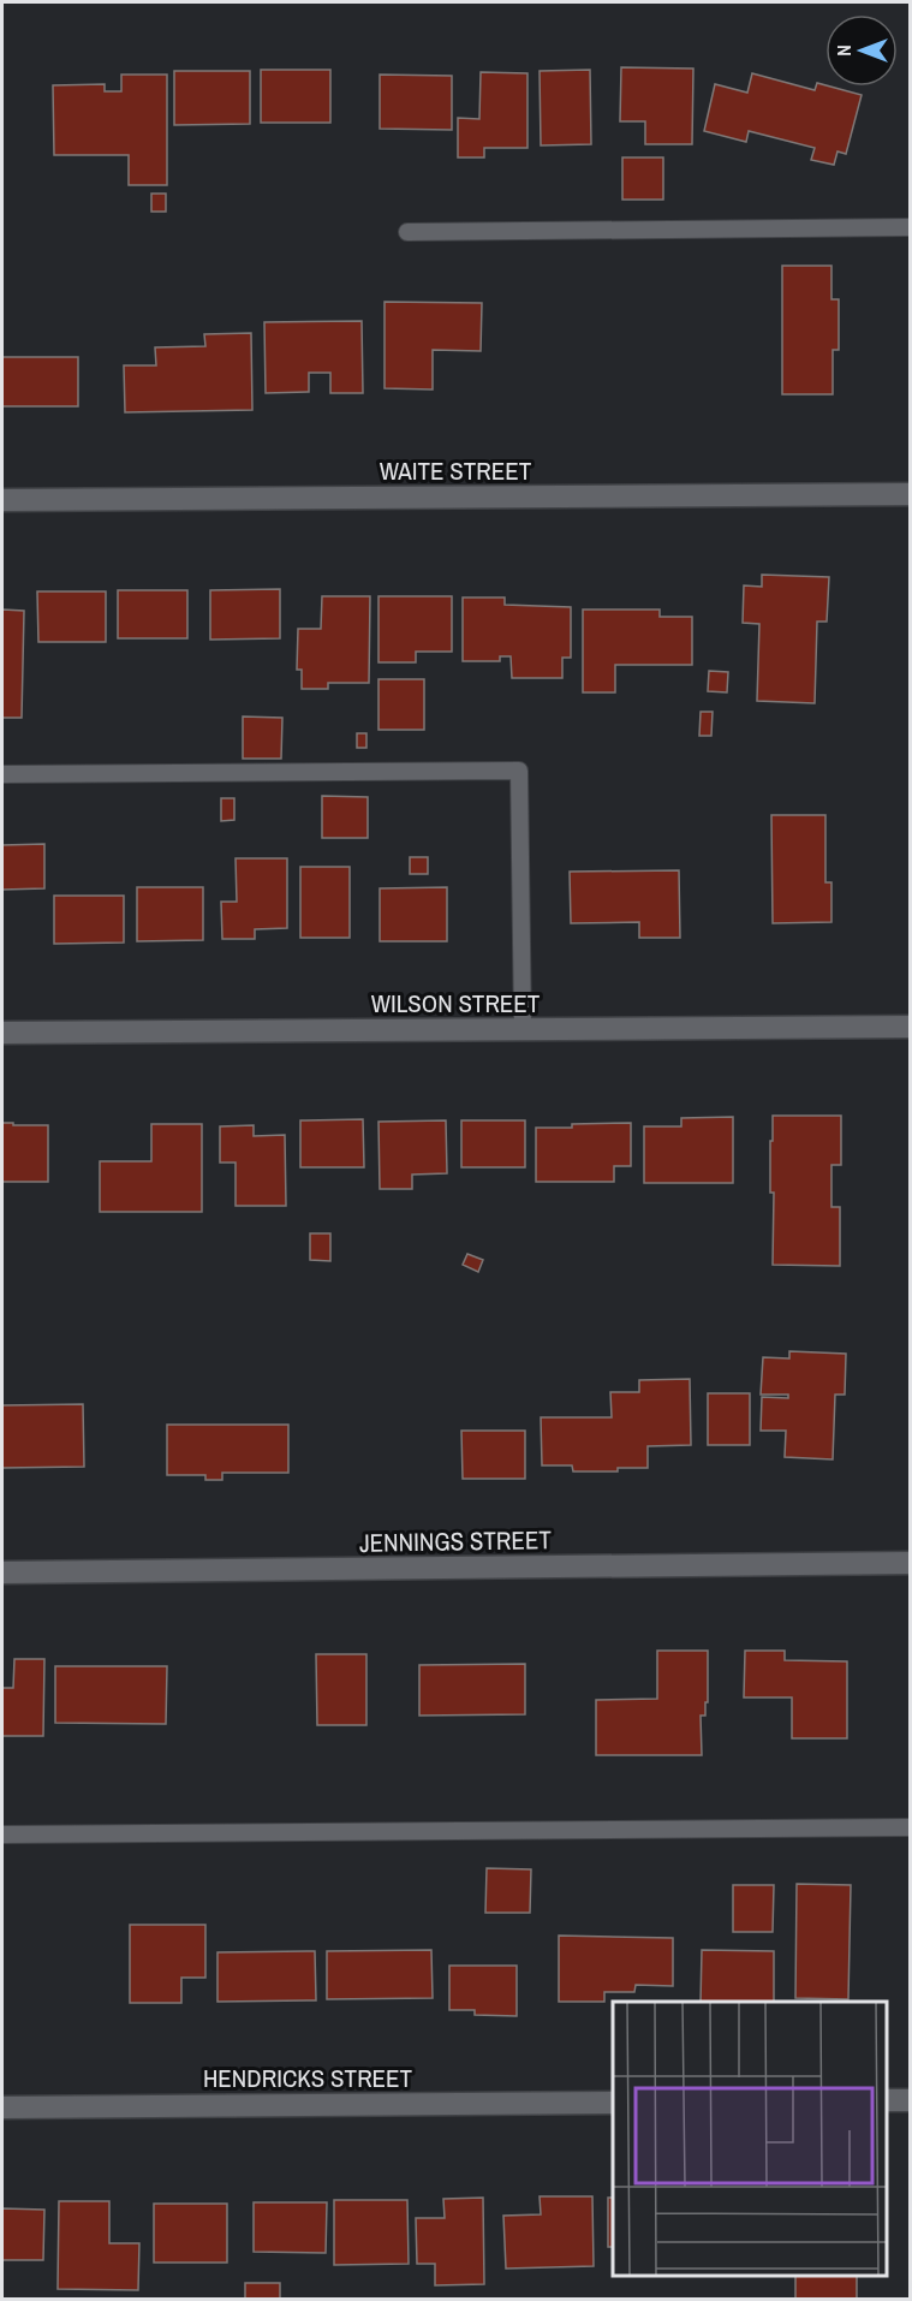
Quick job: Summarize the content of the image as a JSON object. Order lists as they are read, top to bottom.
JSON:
{
  "streets": {
    "street": [
      "WAITE STREET",
      "WILSON STREET",
      "JENNINGS STREET",
      "HENDRICKS STREET"
    ]
  },
  "north": "left"
}
